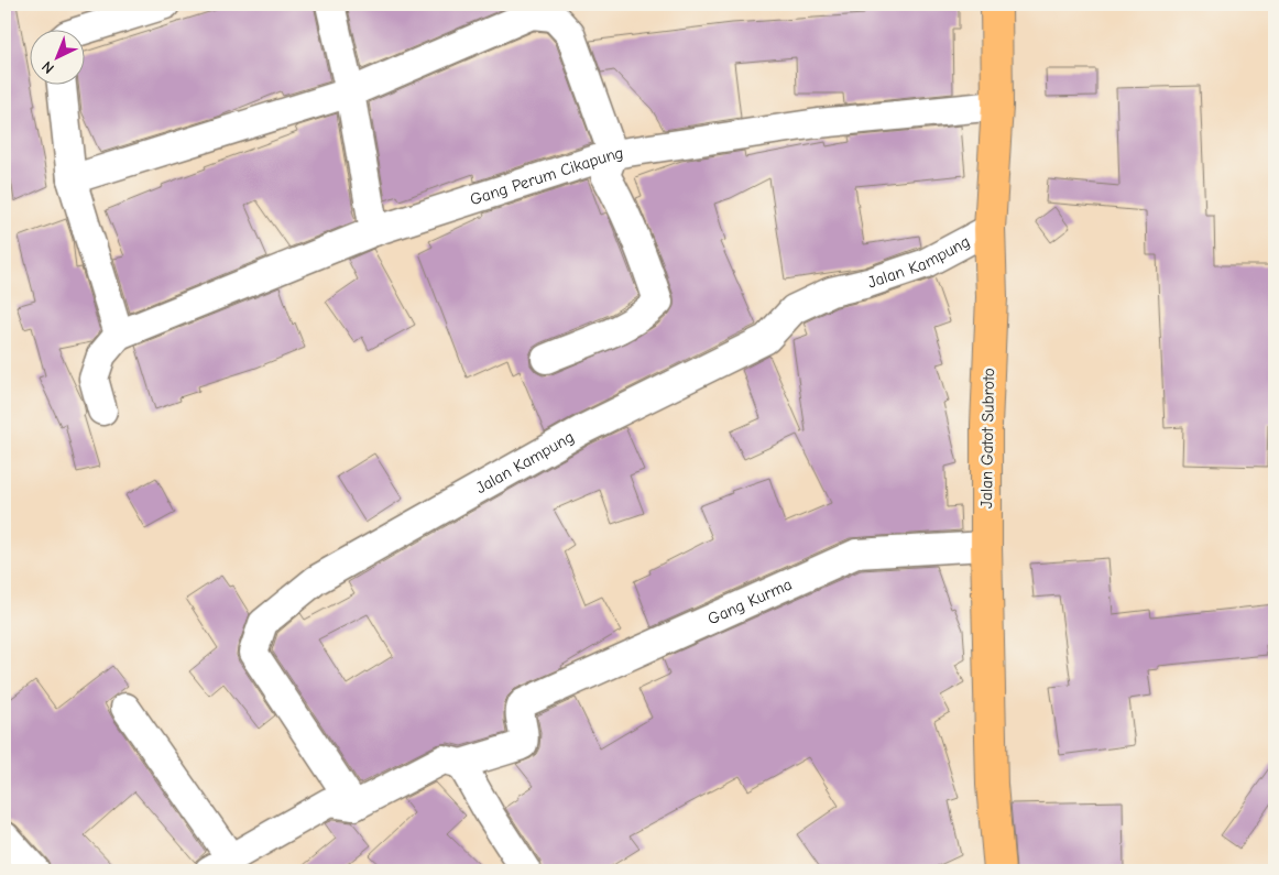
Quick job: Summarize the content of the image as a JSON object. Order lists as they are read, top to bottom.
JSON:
{
  "streets": {
    "main road": ["Jalan Gatot Subroto"],
    "street": ["Gang Perum Cikapung", "Jalan Kampung", "Gang Kurma"]
  },
  "crossings": [
    ["Gang Perum Cikapung", "Jalan Gatot Subroto"],
    ["Jalan Kampung", "Jalan Gatot Subroto"],
    ["Jalan Gatot Subroto", "Gang Kurma"]
  ],
  "north": "bottom left"
}
